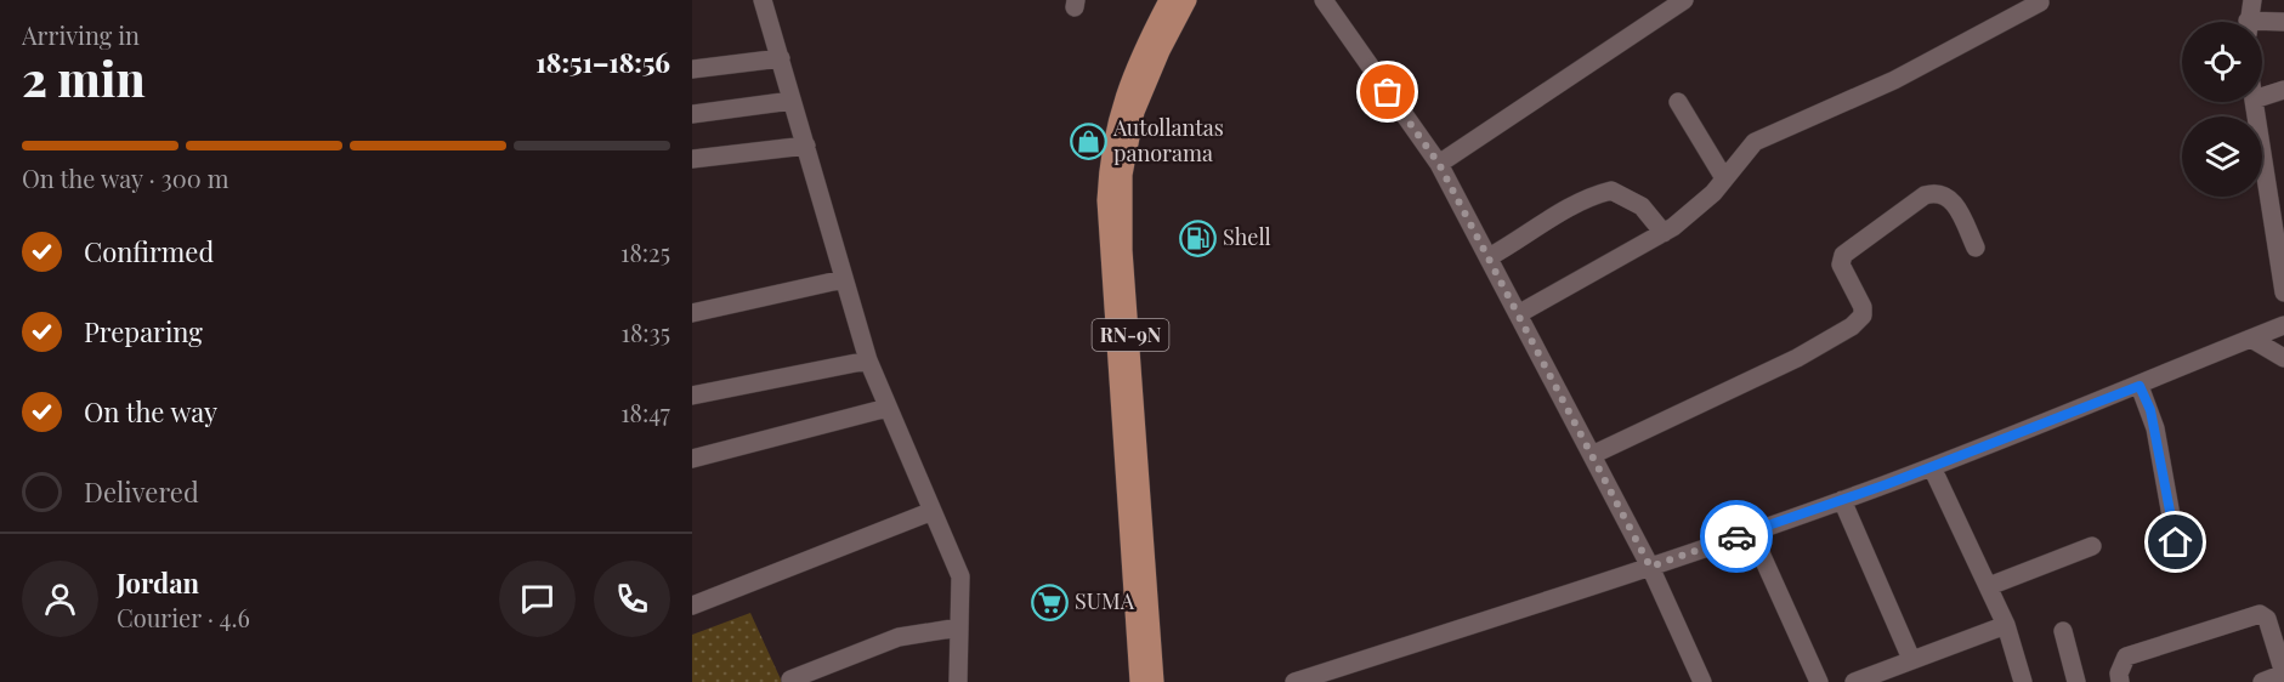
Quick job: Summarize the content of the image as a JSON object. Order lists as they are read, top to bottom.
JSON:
{
  "streets": {
    "main road": ["RN-9N"]
  },
  "places": {
    "shop": ["Autollantas panorama"],
    "fuel station": ["Shell"],
    "supermarket": ["SUMA"]
  },
  "page": {
    "heading": ["2 min", "Arriving in", "18:51–18:56"],
    "panel": ["Jordan", "Courier · 4.6"],
    "bar": "On the way · 300 m",
    "list": [
      ["Confirmed", "18:25"],
      ["Preparing", "18:35"],
      ["On the way", "18:47"],
      "Delivered"
    ]
  }
}
